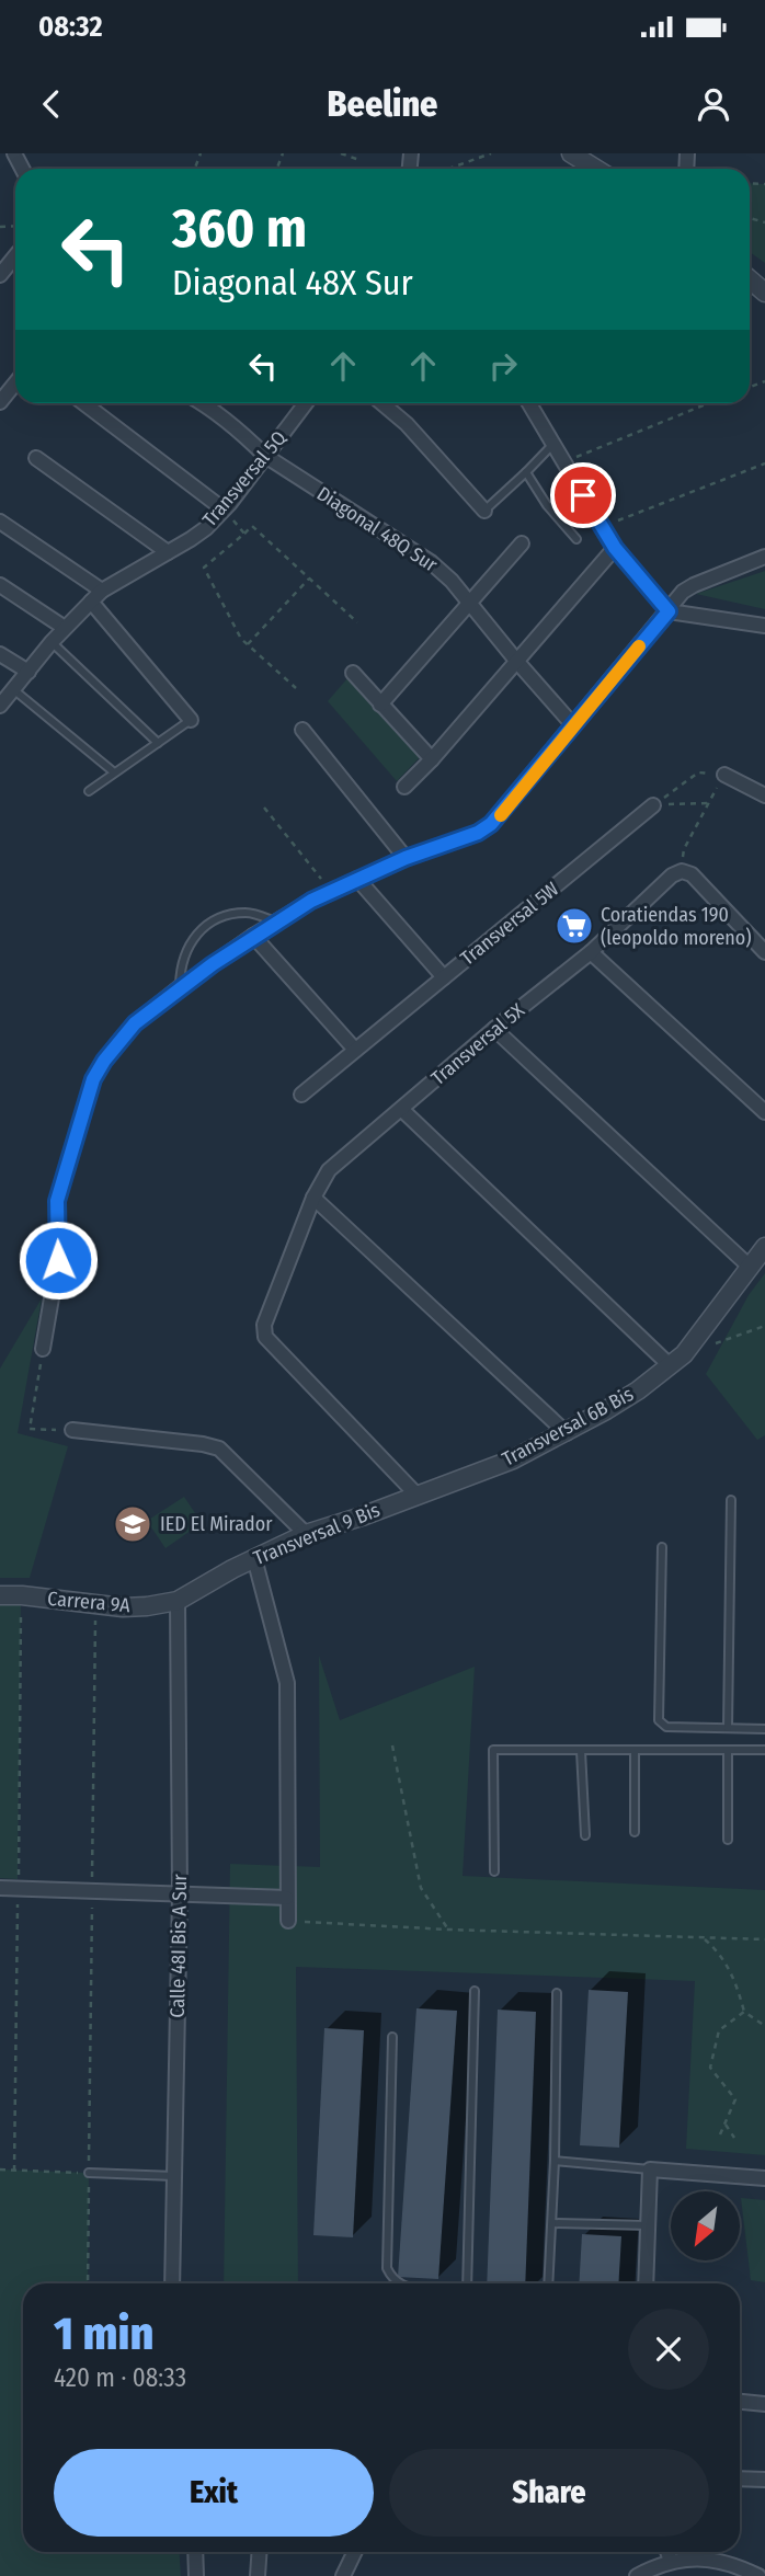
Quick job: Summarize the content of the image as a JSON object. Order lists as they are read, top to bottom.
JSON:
{
  "streets": {
    "street": [
      "Transversal 5Q",
      "Diagonal 48Q Sur",
      "Transversal 5W",
      "Transversal 5X",
      "Transversal 6B Bis",
      "Transversal 9 Bis",
      "Carrera 9A",
      "Calle 48I Bis A Sur"
    ]
  },
  "crossings": [
    ["Transversal 5Q", "Diagonal 48Q Sur"],
    ["Transversal 5X", "Transversal 6B Bis"],
    ["Transversal 5X", "Transversal 9 Bis"],
    ["Transversal 6B Bis", "Transversal 9 Bis"],
    ["Transversal 9 Bis", "Carrera 9A"],
    ["Transversal 9 Bis", "Calle 48I Bis A Sur"],
    ["Carrera 9A", "Calle 48I Bis A Sur"]
  ],
  "places": {
    "supermarket": ["Coratiendas 190 (leopoldo moreno)"],
    "school or university": ["IED El Mirador"]
  },
  "north": "bottom left",
  "page": {
    "status": "08:32",
    "header": "Beeline",
    "turn": ["360 m", "Diagonal 48X Sur"],
    "heading": ["1 min", "420 m · 08:33"],
    "buttons": ["Exit", "Share"]
  }
}
